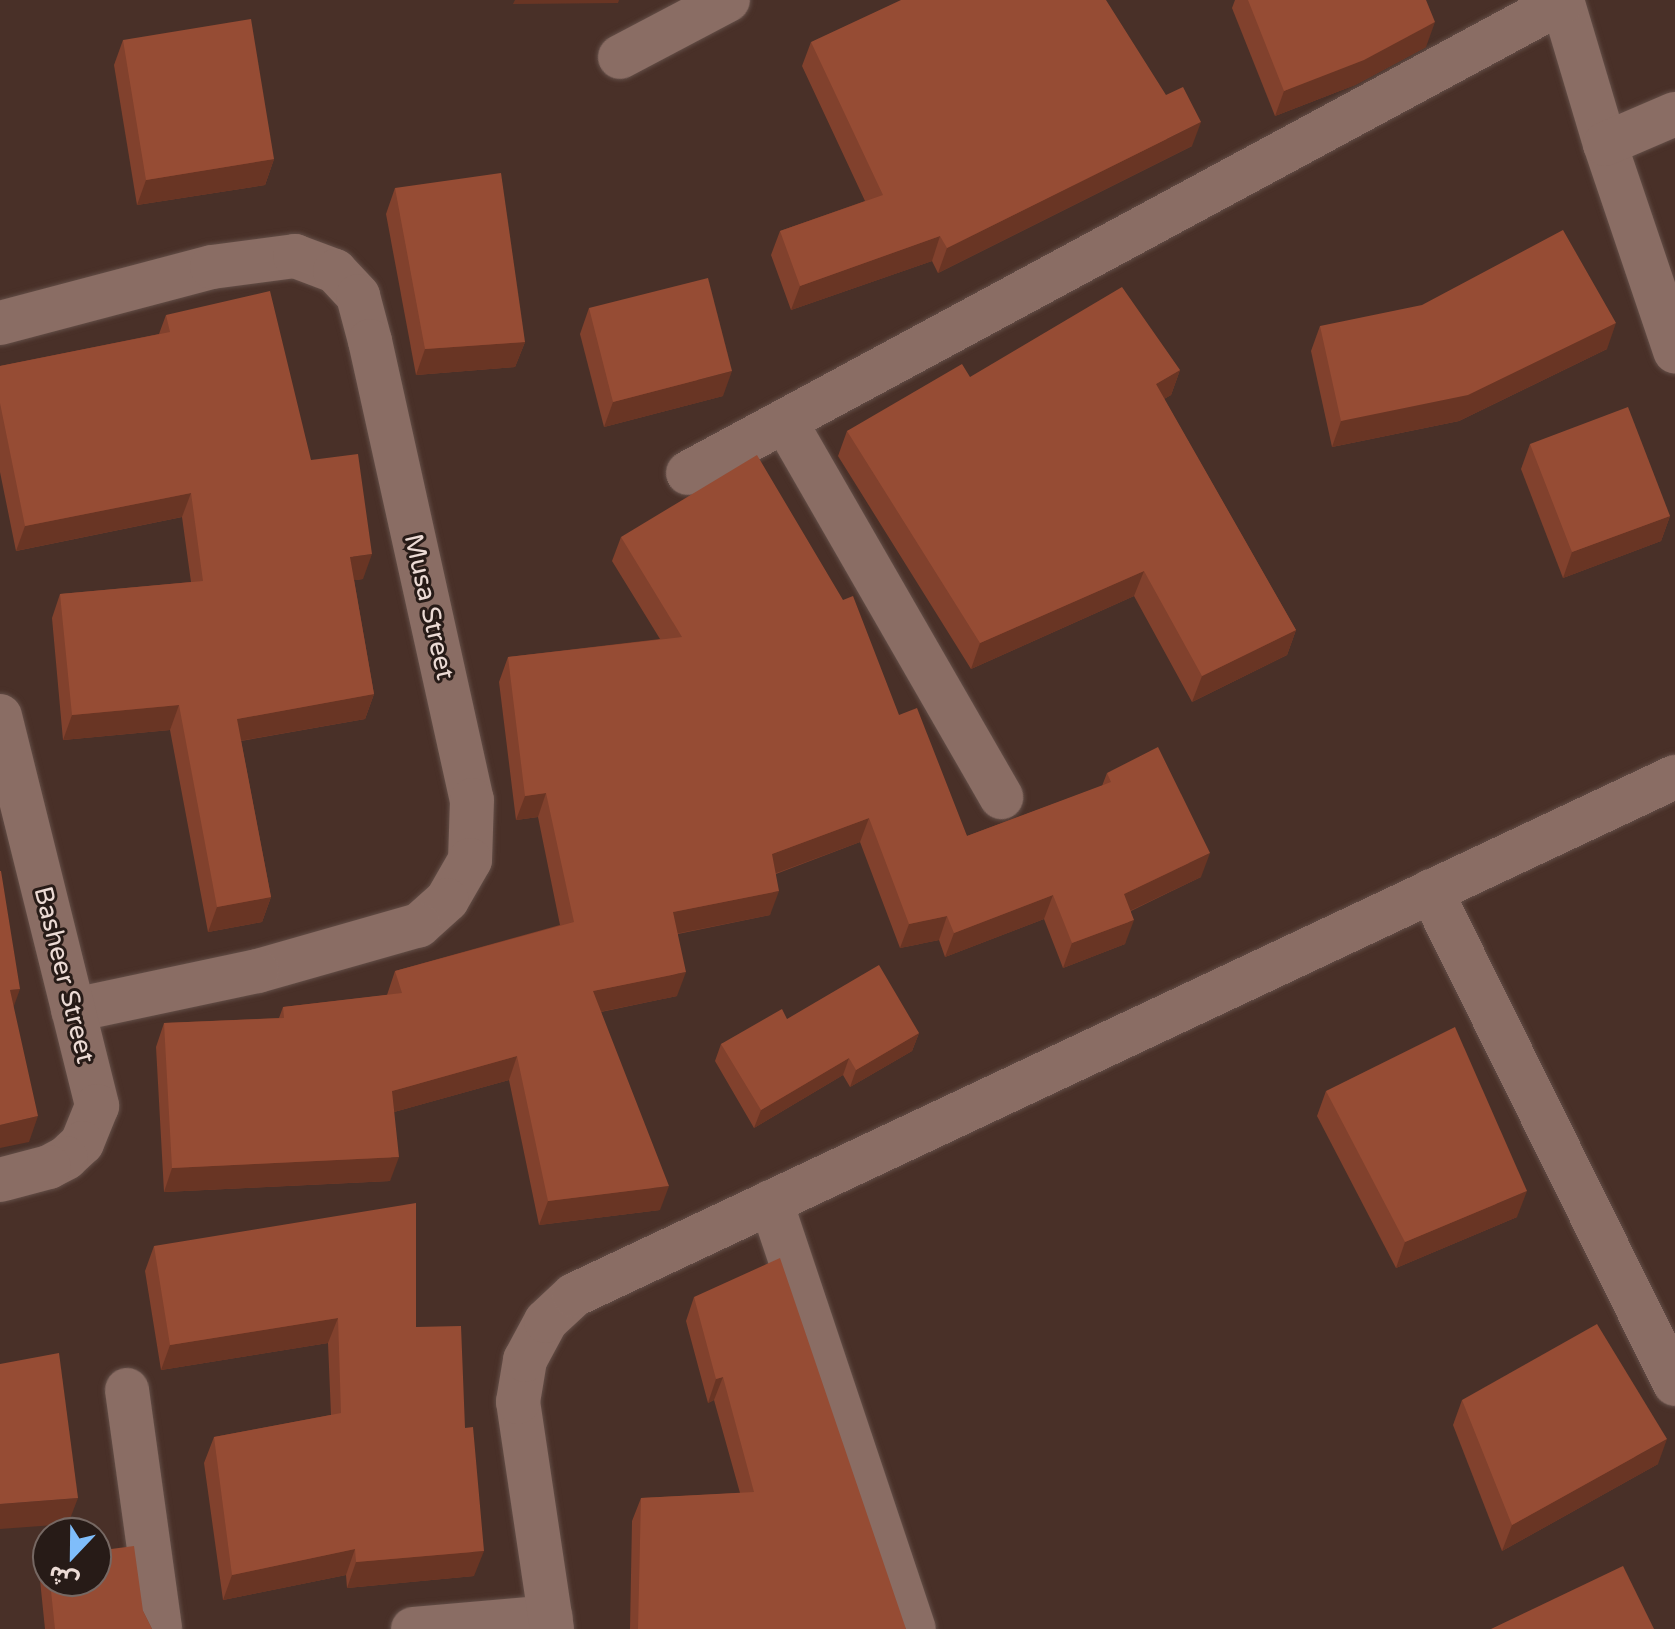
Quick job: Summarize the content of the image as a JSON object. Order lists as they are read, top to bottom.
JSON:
{
  "streets": {
    "street": ["Musa Street", "Basheer Street"]
  },
  "crossings": [
    ["Musa Street", "Basheer Street"]
  ],
  "north": "bottom"
}
